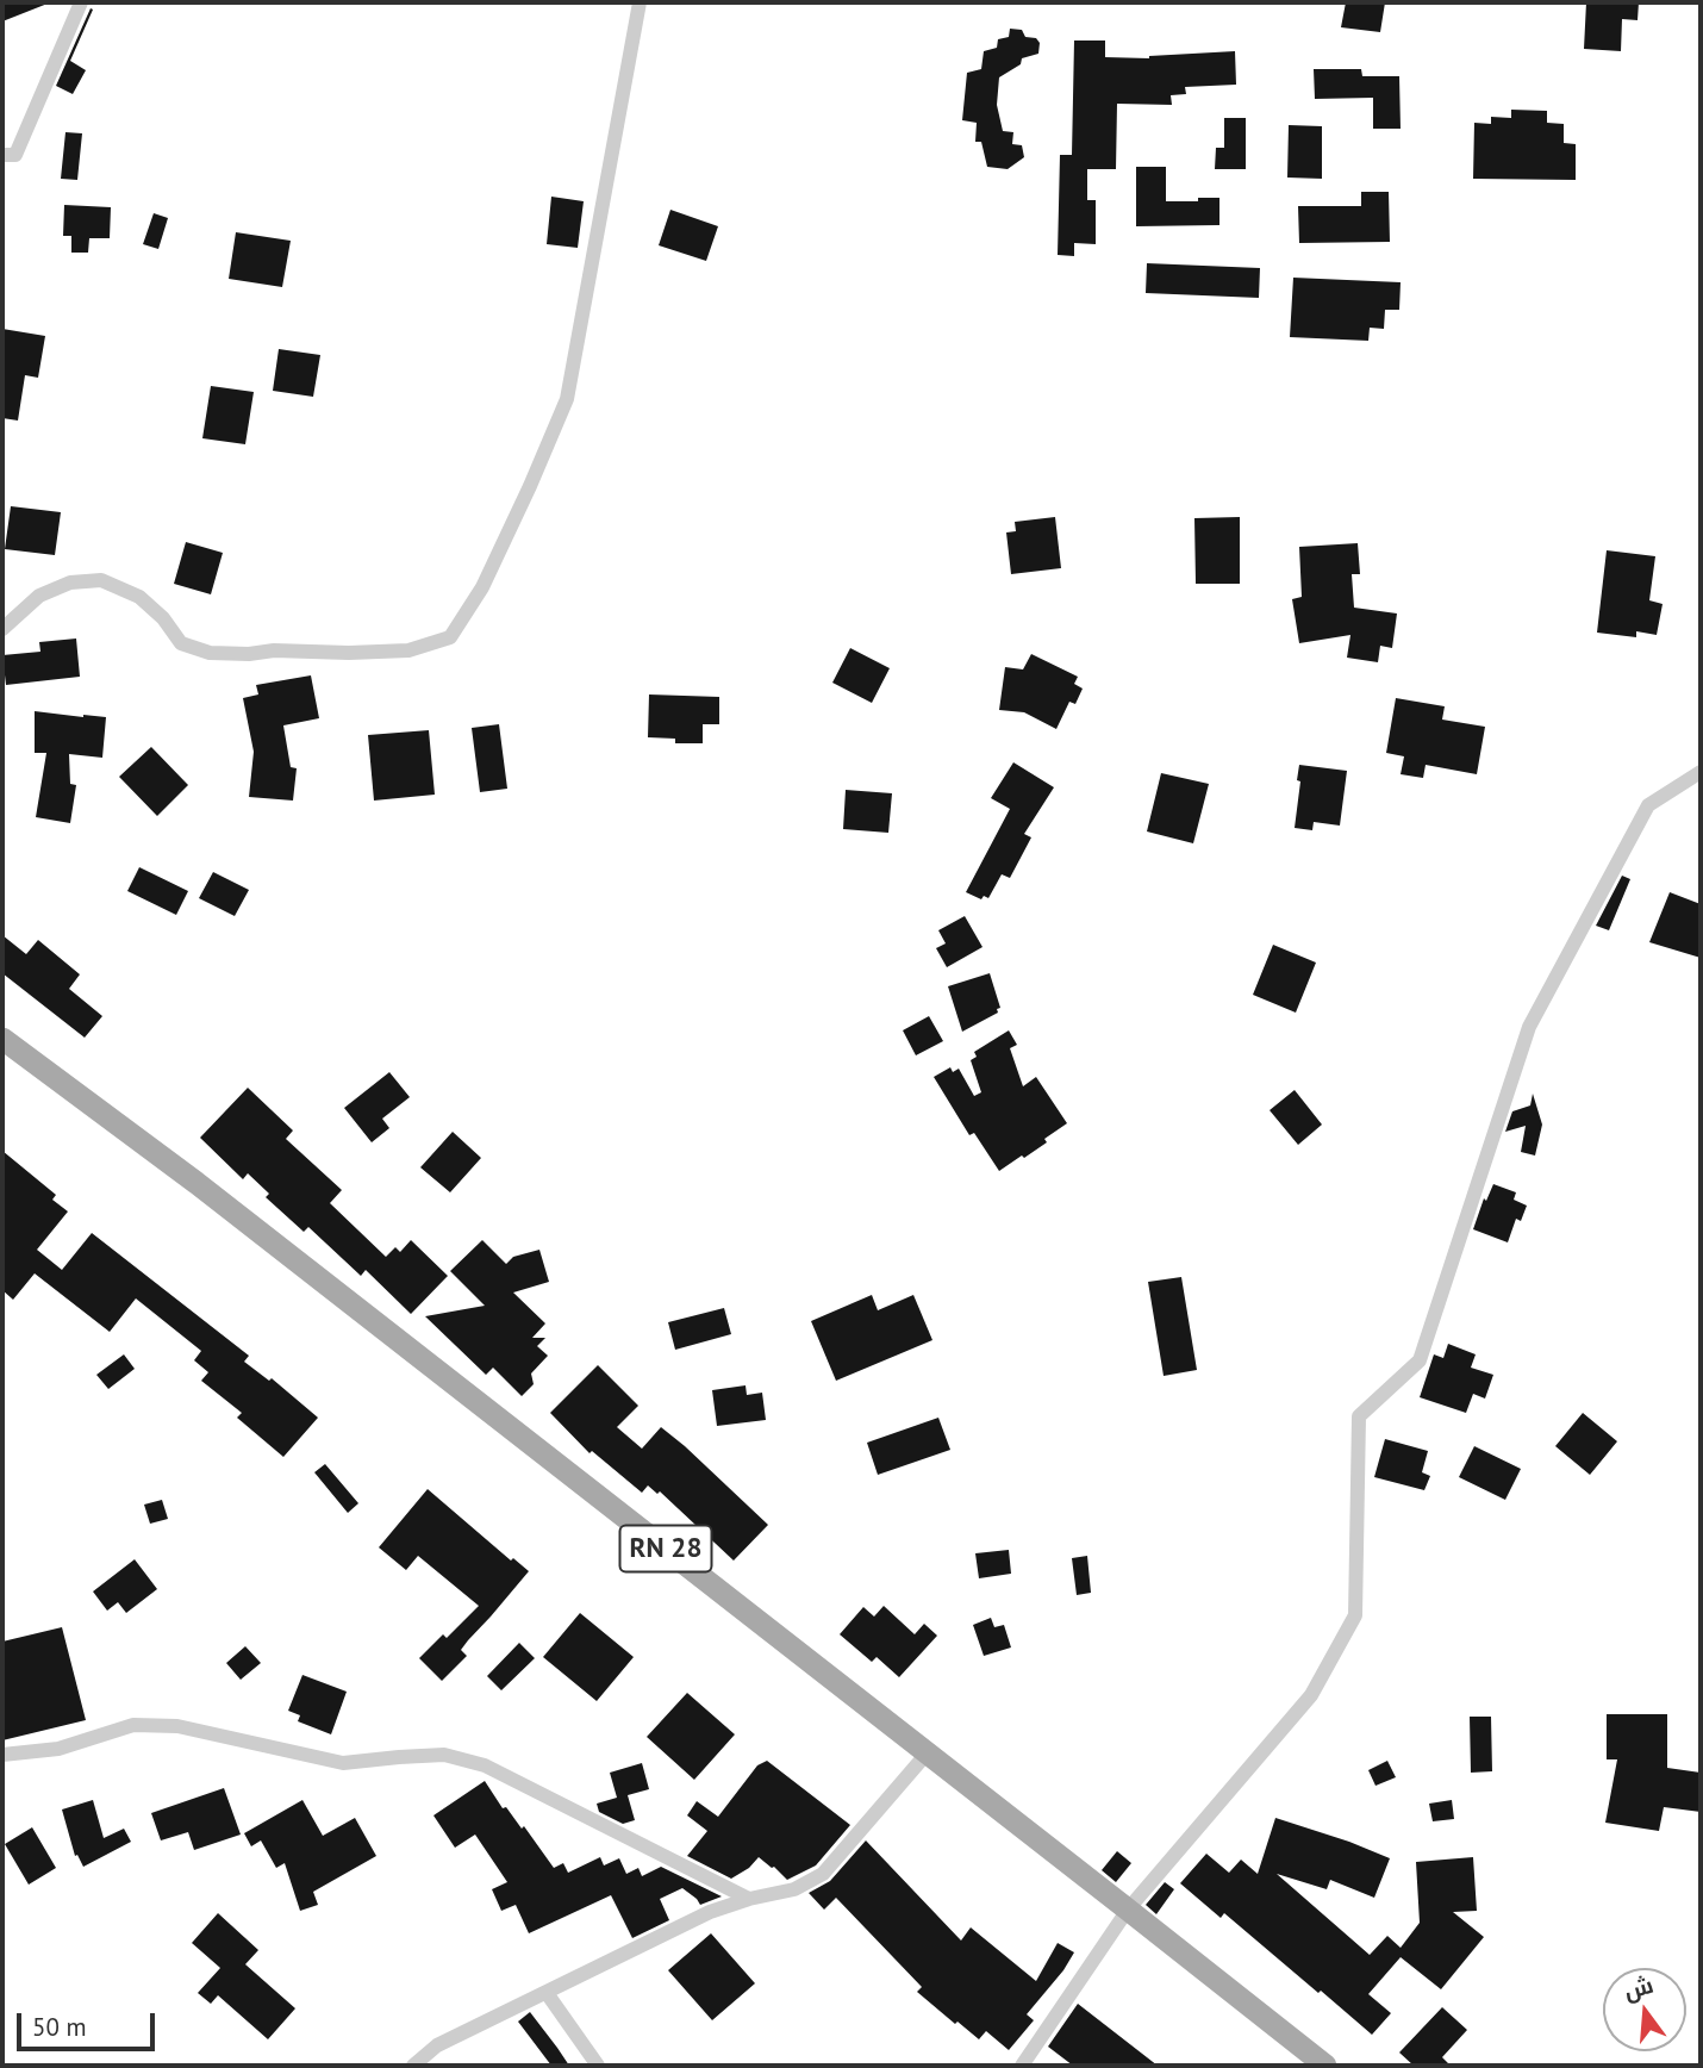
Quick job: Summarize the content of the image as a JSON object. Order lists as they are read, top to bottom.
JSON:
{
  "streets": {
    "main road": ["RN 28"]
  },
  "scale_bar": "50 m",
  "north": "top"
}
